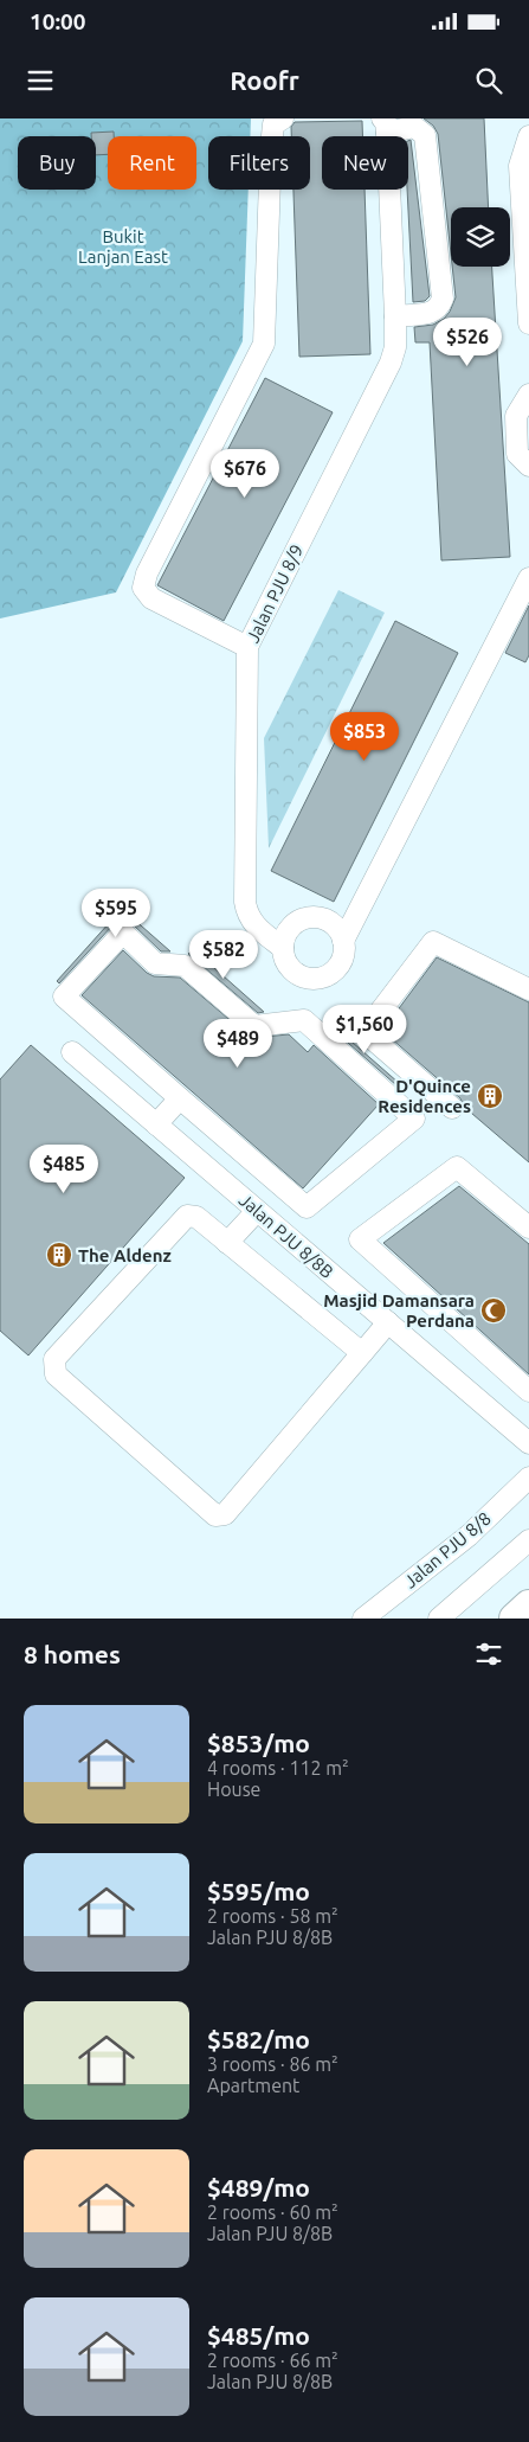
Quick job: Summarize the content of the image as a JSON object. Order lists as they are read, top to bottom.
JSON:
{
  "streets": {
    "street": ["Jalan PJU 8/9", "Jalan PJU 8/8B", "Jalan PJU 8/8"]
  },
  "parks": ["Bukit Lanjan East"],
  "places": {
    "building": ["D'Quince Residences", "The Aldenz"],
    "mosque": ["Masjid Damansara Perdana"]
  },
  "page": {
    "status": "10:00",
    "header": "Roofr",
    "chip": [
      "Buy",
      "Rent",
      "Filters",
      "New"
    ],
    "price": [
      "$526",
      "$676",
      "$853",
      "$595",
      "$582",
      "$1,560",
      "$489",
      "$485"
    ],
    "heading": "8 homes",
    "list": [
      {
        "name": "$853/mo",
        "note": "4 rooms · 112 m² · House"
      },
      {
        "name": "$595/mo",
        "note": "2 rooms · 58 m² · Jalan PJU 8/8B"
      },
      {
        "name": "$582/mo",
        "note": "3 rooms · 86 m² · Apartment"
      },
      {
        "name": "$489/mo",
        "note": "2 rooms · 60 m² · Jalan PJU 8/8B"
      },
      {
        "name": "$485/mo",
        "note": "2 rooms · 66 m² · Jalan PJU 8/8B"
      }
    ]
  }
}
